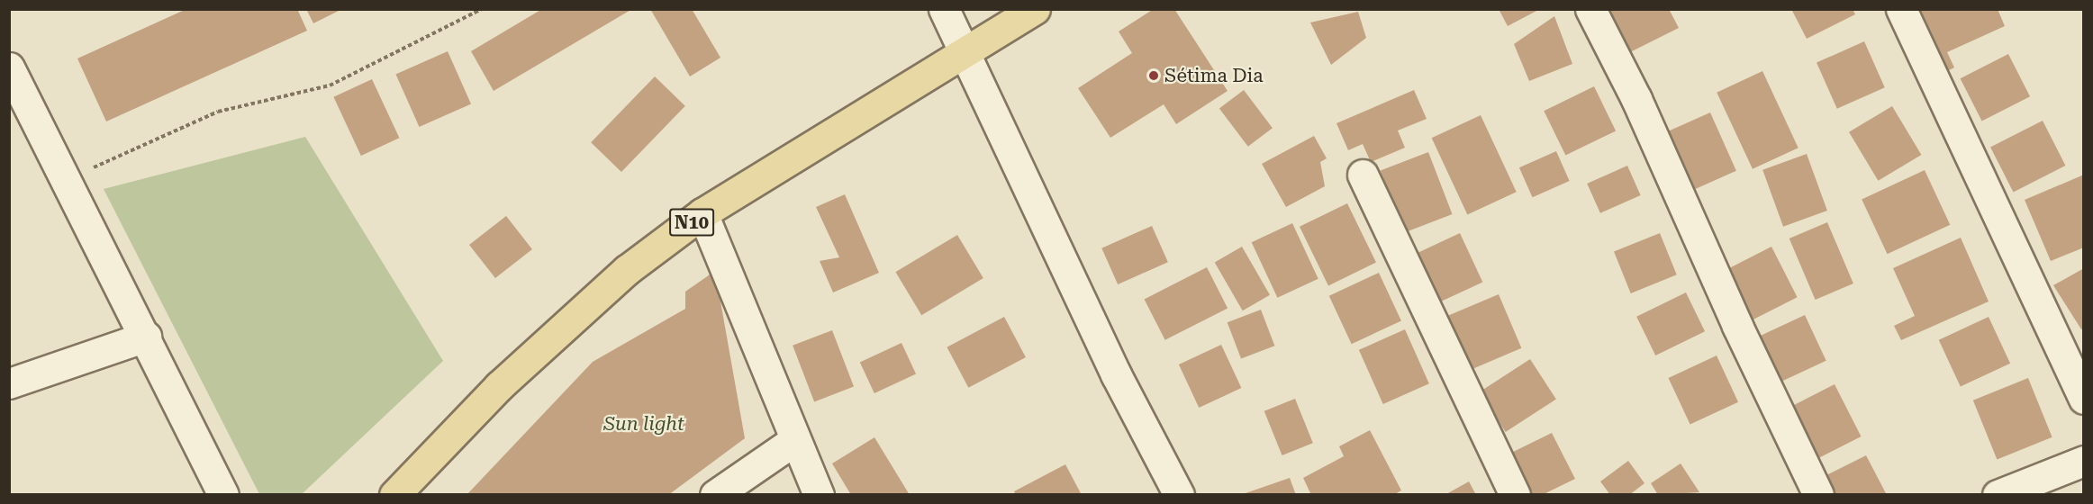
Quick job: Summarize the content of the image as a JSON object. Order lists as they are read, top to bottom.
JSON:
{
  "streets": {
    "main road": ["N10"]
  },
  "parks": ["Sun light"],
  "places": ["Sétima Dia"]
}
